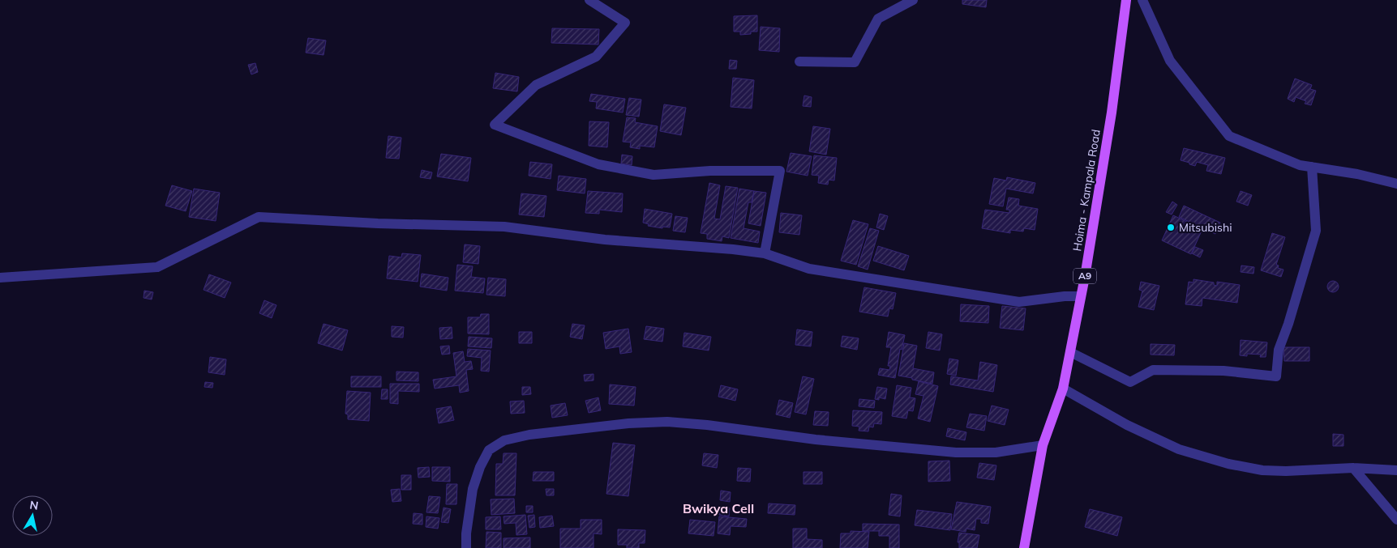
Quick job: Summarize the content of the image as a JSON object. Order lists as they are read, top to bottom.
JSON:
{
  "streets": {
    "main road": ["Hoima - Kampala Road", "A9"]
  },
  "districts": ["Bwikya Cell"],
  "places": ["Mitsubishi"],
  "north": "top"
}
